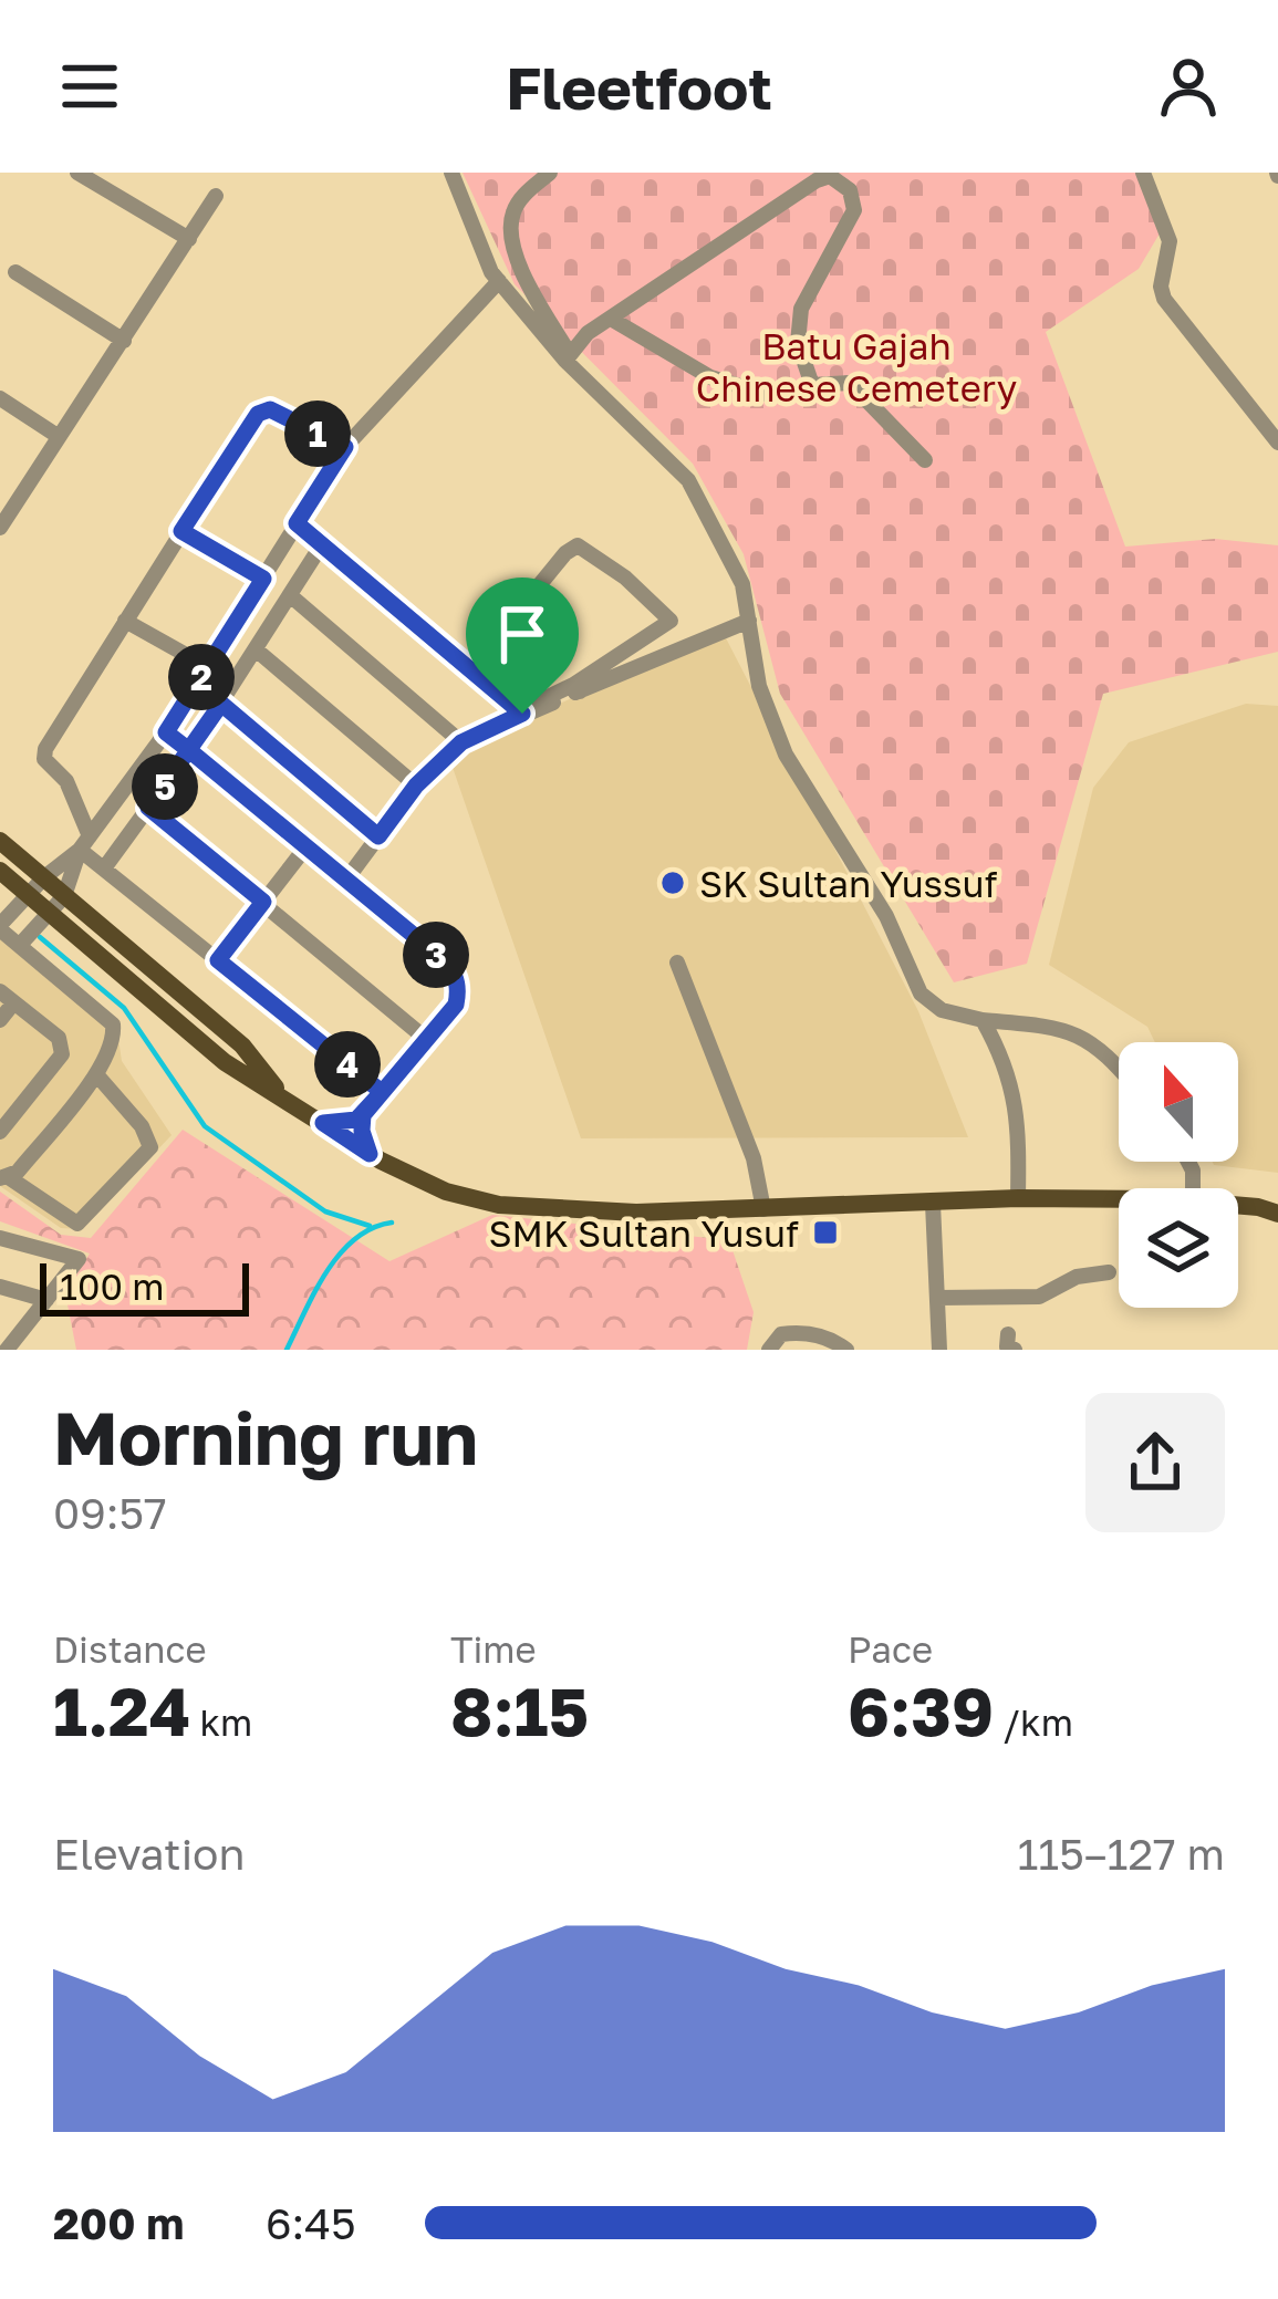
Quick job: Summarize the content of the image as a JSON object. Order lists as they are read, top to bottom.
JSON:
{
  "parks": ["Batu Gajah Chinese Cemetery"],
  "places": {
    "other": ["SK Sultan Yussuf"],
    "transit": ["SMK Sultan Yusuf"]
  },
  "scale_bar": "100 m",
  "north": "top",
  "page": {
    "header": "Fleetfoot",
    "pins": [
      "1",
      "2",
      "5",
      "3",
      "4"
    ],
    "scale": "100 m",
    "heading": ["Morning run", "09:57"],
    "stats": [
      ["Distance", "1.24 km"],
      ["Time", "8:15"],
      ["Pace", "6:39 /km"]
    ],
    "chart": ["Elevation", "115–127 m"],
    "list": [
      {
        "name": "200 m",
        "note": "6:45"
      }
    ]
  }
}
